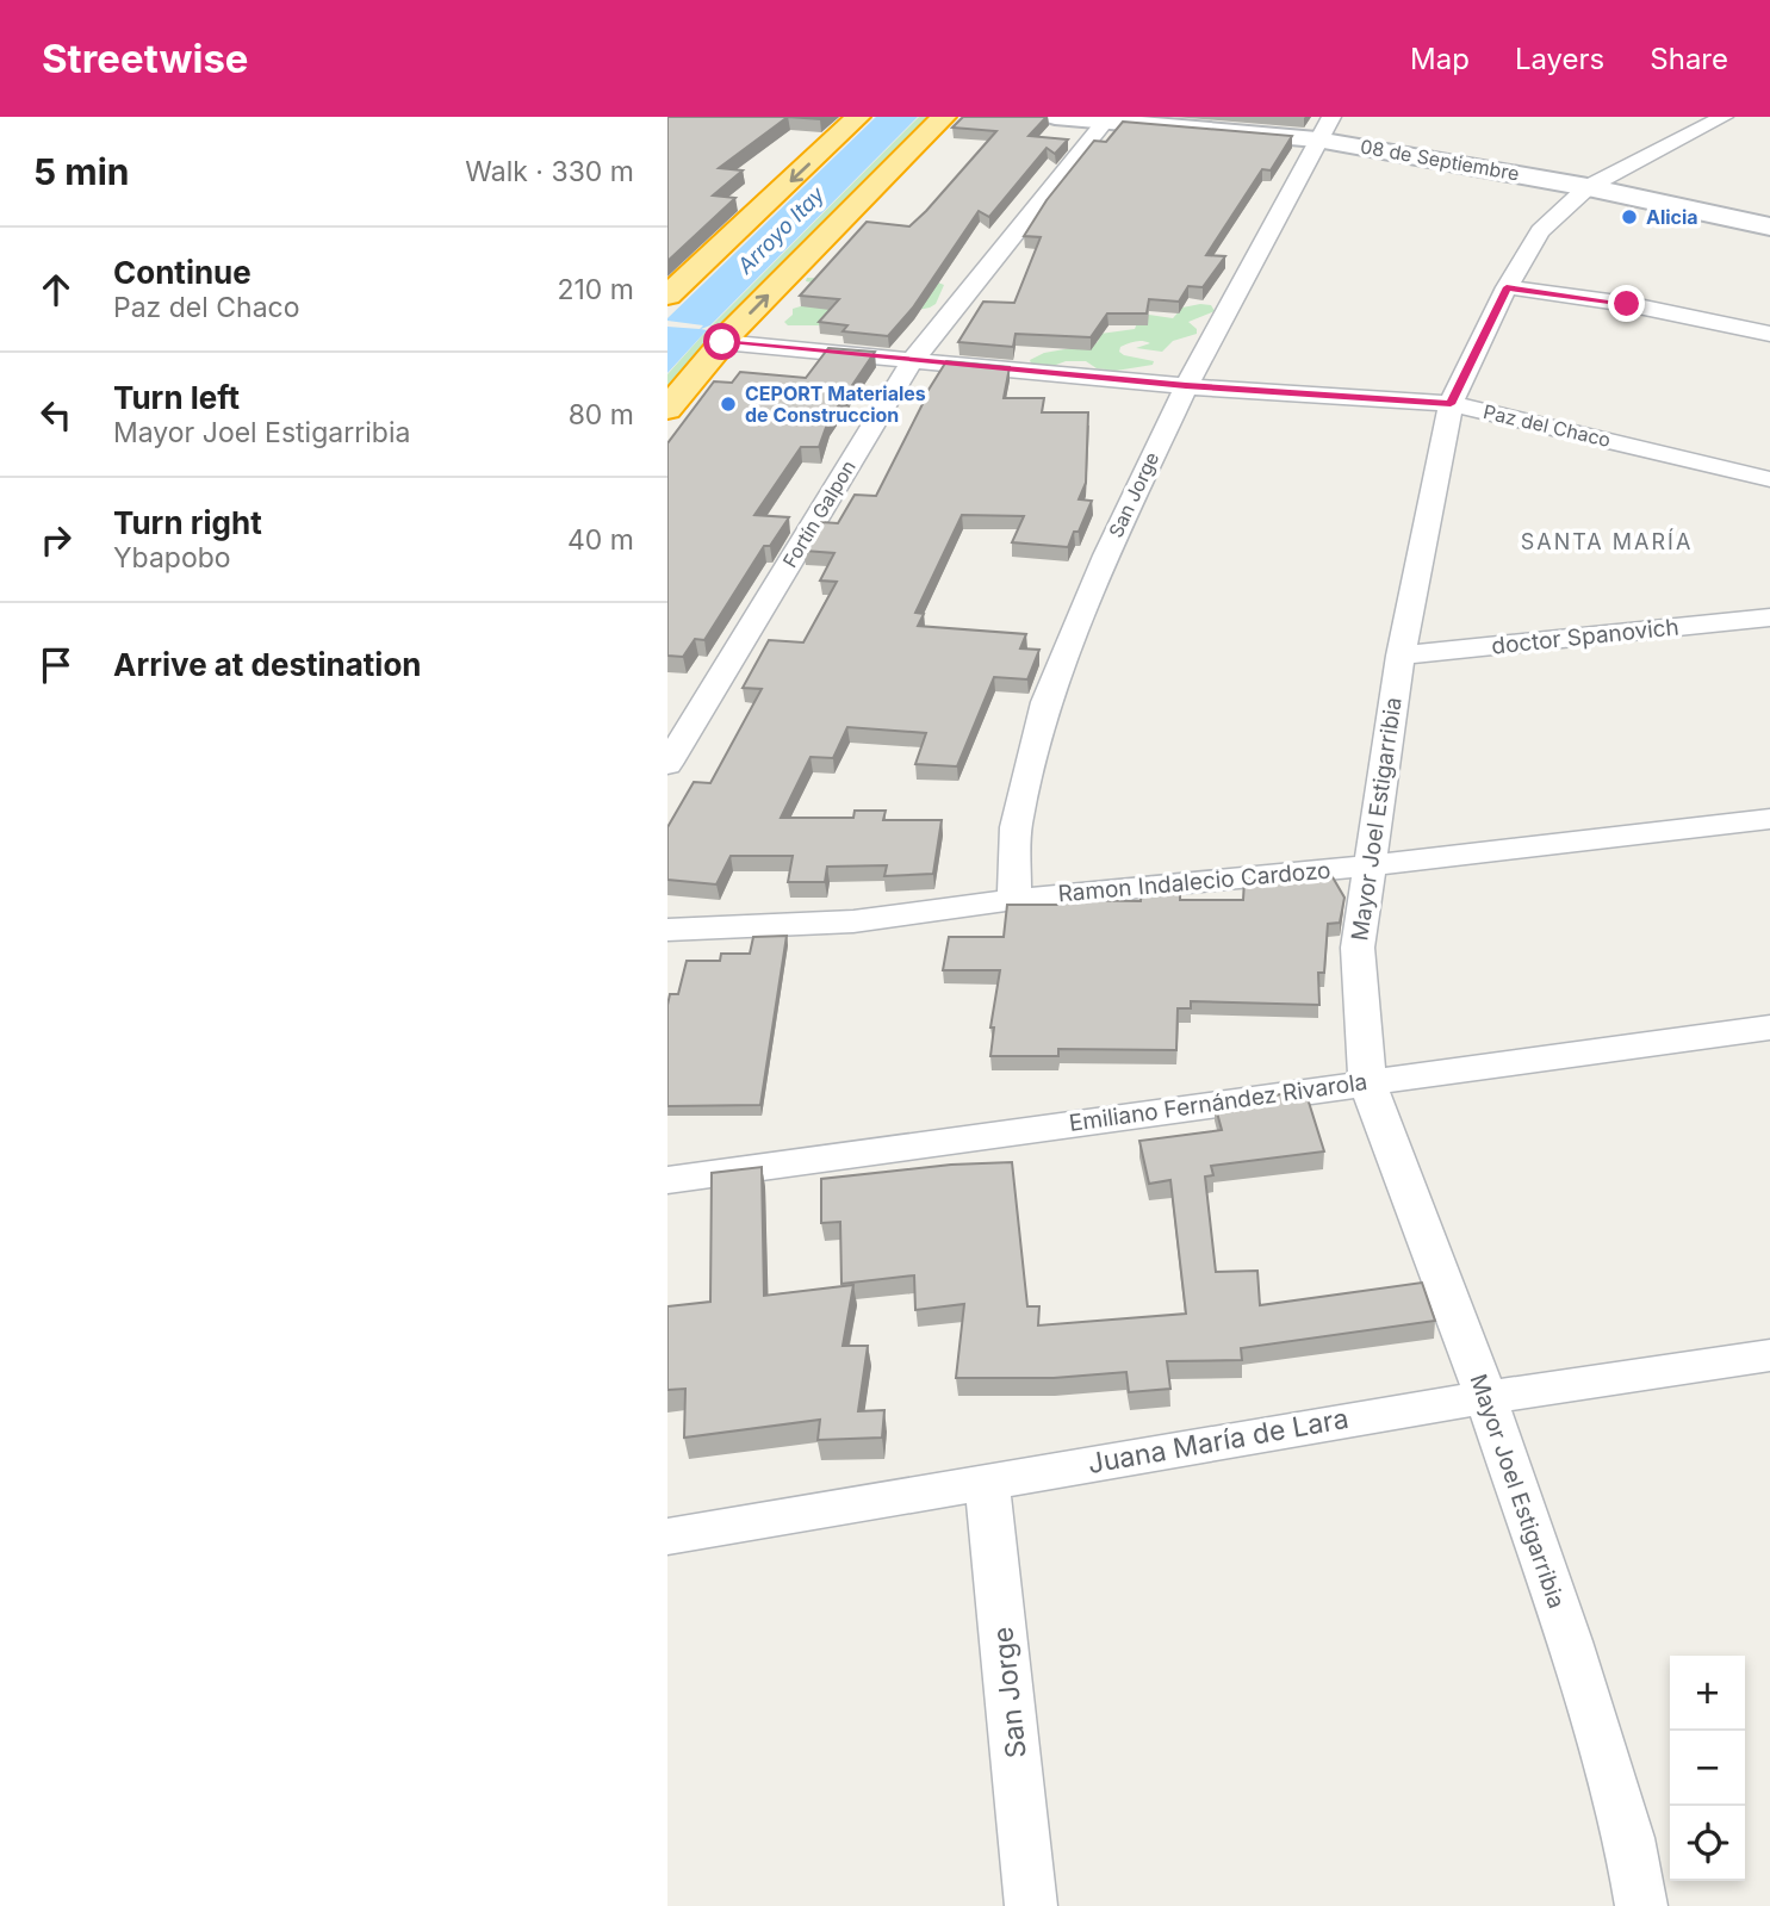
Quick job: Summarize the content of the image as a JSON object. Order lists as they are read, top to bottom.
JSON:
{
  "streets": {
    "street": [
      "08 de Septiembre",
      "Paz del Chaco",
      "San Jorge",
      "Fortín Galpon",
      "doctor Spanovich",
      "Mayor Joel Estigarribia",
      "Ramon Indalecio Cardozo",
      "Emiliano Fernández Rivarola",
      "Juana María de Lara"
    ]
  },
  "crossings": [
    ["08 de Septiembre", "San Jorge"],
    ["08 de Septiembre", "Fortín Galpon"],
    ["08 de Septiembre", "Mayor Joel Estigarribia"],
    ["Paz del Chaco", "San Jorge"],
    ["Paz del Chaco", "Fortín Galpon"],
    ["Paz del Chaco", "Mayor Joel Estigarribia"],
    ["San Jorge", "Ramon Indalecio Cardozo"],
    ["San Jorge", "Juana María de Lara"],
    ["doctor Spanovich", "Mayor Joel Estigarribia"],
    ["Mayor Joel Estigarribia", "Ramon Indalecio Cardozo"],
    ["Mayor Joel Estigarribia", "Emiliano Fernández Rivarola"],
    ["Mayor Joel Estigarribia", "Juana María de Lara"]
  ],
  "districts": ["SANTA MARÍA"],
  "water": ["Arroyo Itay"],
  "places": ["Alicia", "CEPORT Materiales de Construccion"],
  "page": {
    "header": "Streetwise",
    "nav": ["Map", "Layers", "Share"],
    "heading": ["5 min", "Walk · 330 m"],
    "list": [
      ["Continue", "Paz del Chaco", "210 m"],
      ["Turn left", "Mayor Joel Estigarribia", "80 m"],
      ["Turn right", "Ybapobo", "40 m"],
      "Arrive at destination"
    ],
    "map_buttons": ["+", "−"]
  }
}
